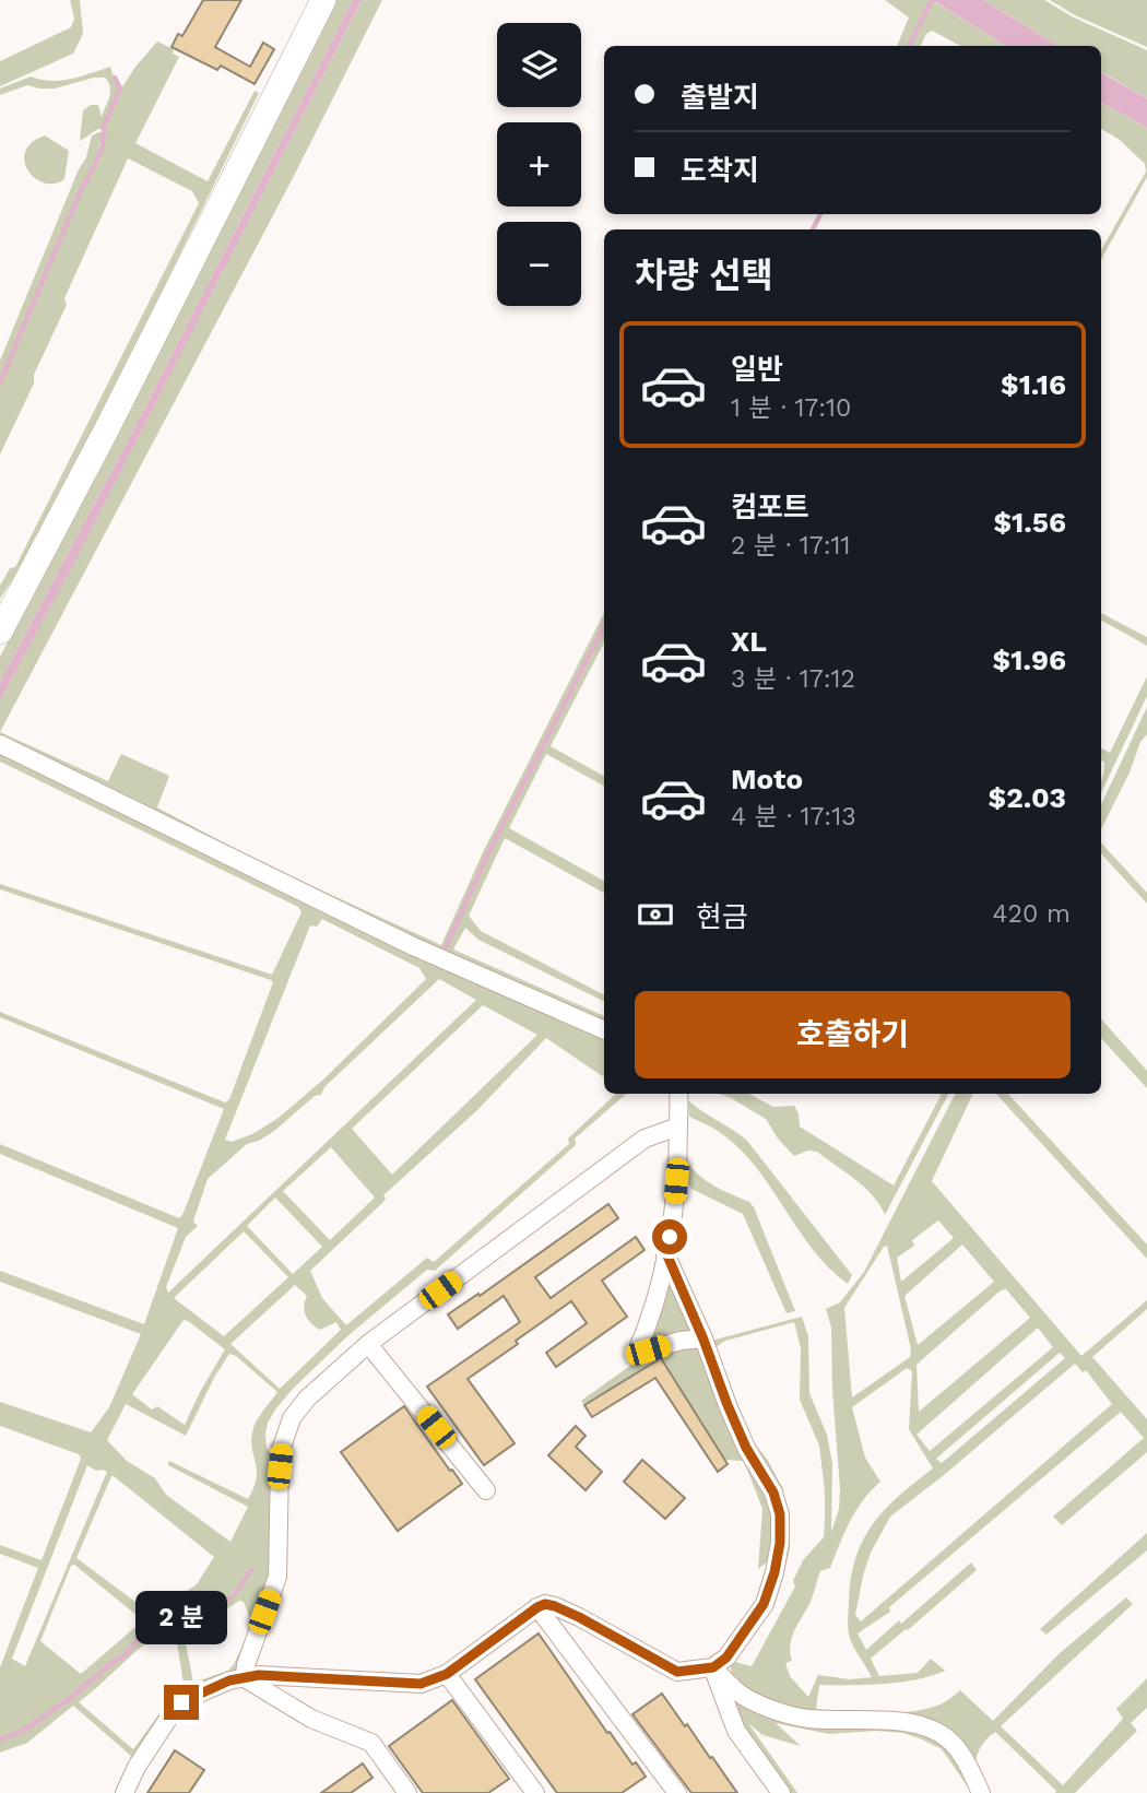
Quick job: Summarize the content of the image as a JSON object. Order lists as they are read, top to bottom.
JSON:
{
  "page": {
    "map_buttons": ["+", "−"],
    "banner": ["출발지", "도착지"],
    "heading": "차량 선택",
    "list": [
      {
        "name": "일반",
        "note": "1 분 · 17:10",
        "value": "$1.16"
      },
      {
        "name": "컴포트",
        "note": "2 분 · 17:11",
        "value": "$1.56"
      },
      {
        "name": "XL",
        "note": "3 분 · 17:12",
        "value": "$1.96"
      },
      {
        "name": "Moto",
        "note": "4 분 · 17:13",
        "value": "$2.03"
      }
    ],
    "pay": ["현금", "420 m"],
    "buttons": "호출하기",
    "bubble": "2 분"
  }
}
